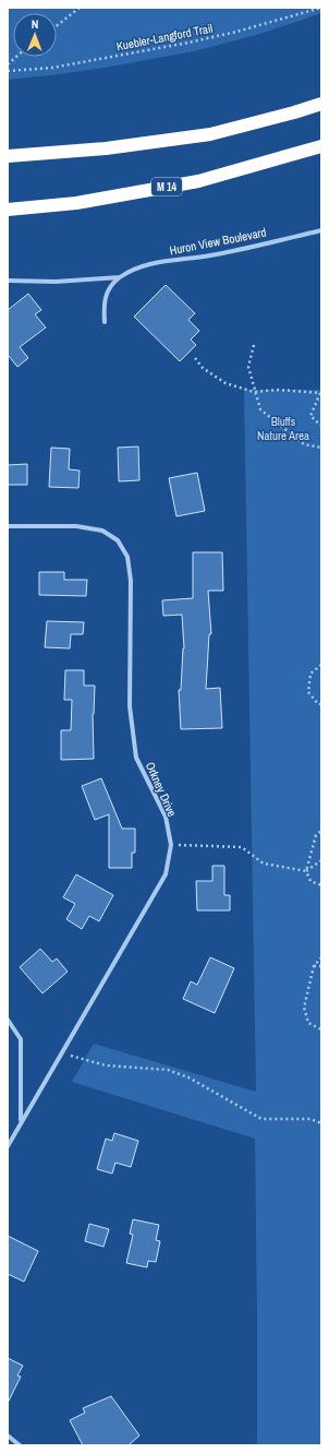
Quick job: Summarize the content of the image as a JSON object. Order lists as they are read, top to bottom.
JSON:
{
  "streets": {
    "highway": ["M 14"],
    "street": ["Huron View Boulevard", "Orkney Drive"],
    "path": ["Kuebler-Langford Trail"]
  },
  "parks": ["Bluffs Nature Area"],
  "north": "top"
}
